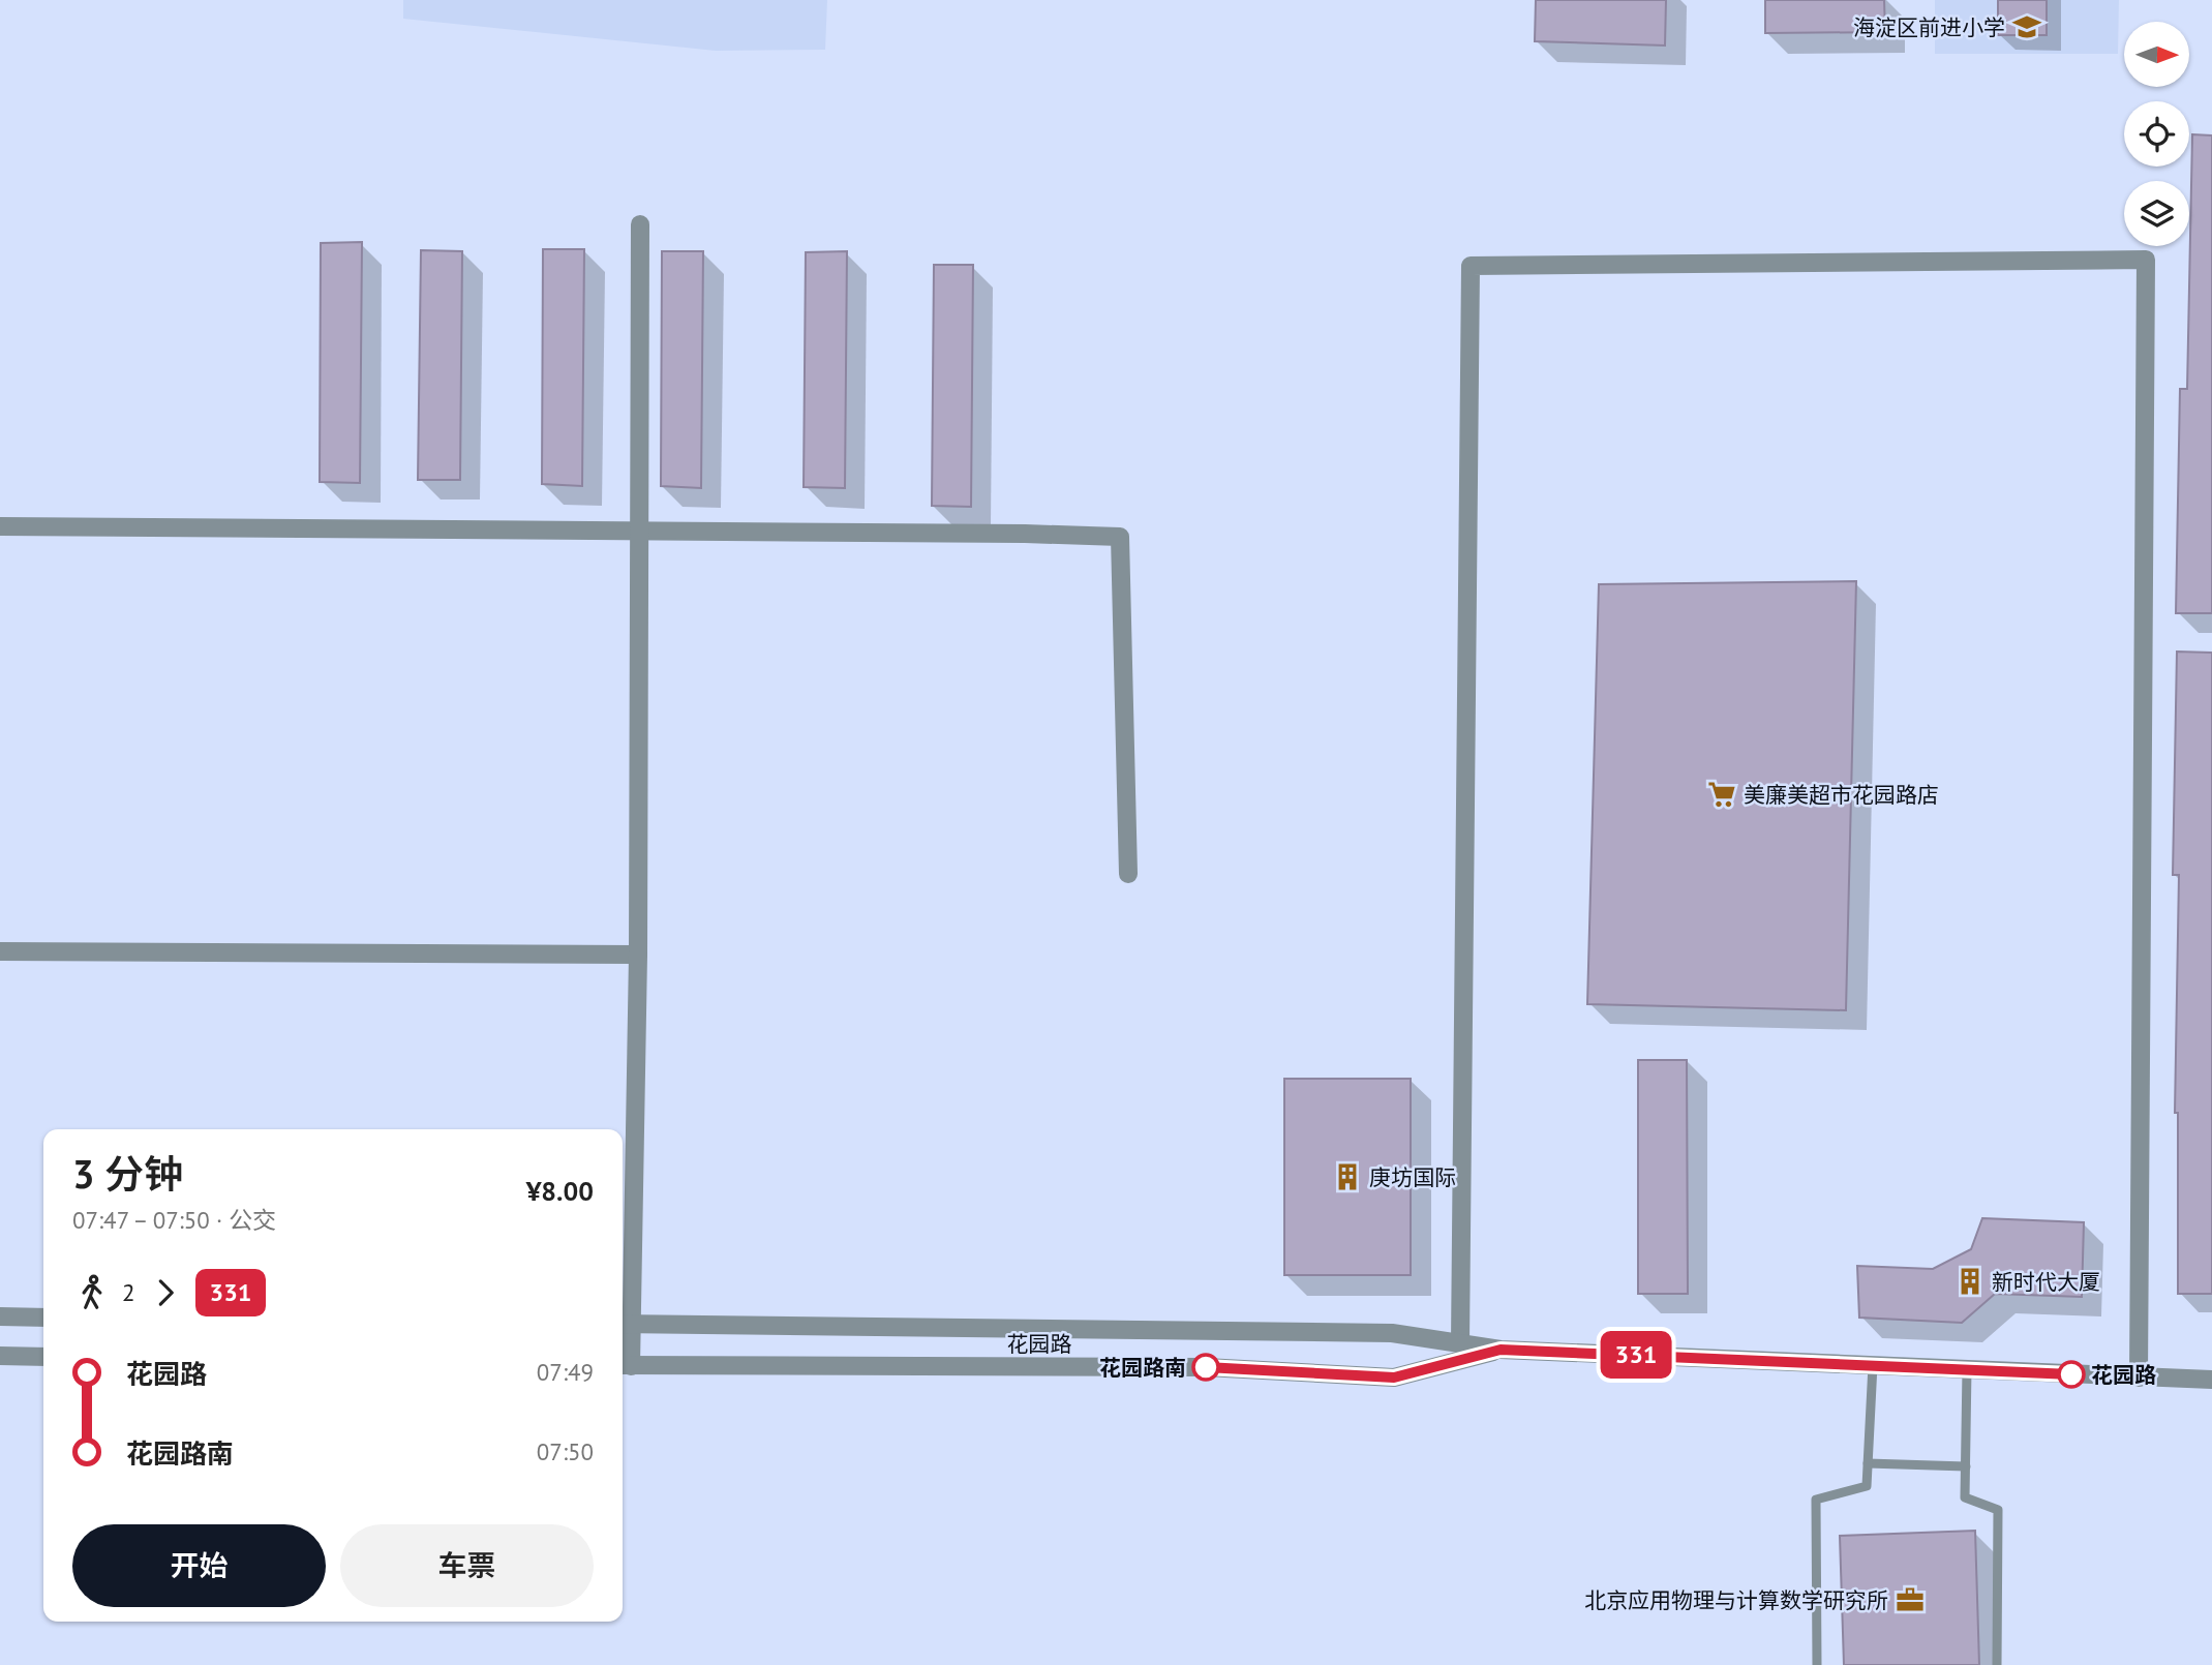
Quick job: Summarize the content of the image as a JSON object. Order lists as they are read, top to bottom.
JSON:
{
  "streets": {
    "street": ["花园路"]
  },
  "places": {
    "school or university": ["海淀区前进小学"],
    "supermarket": ["美廉美超市花园路店"],
    "building": ["庚坊国际", "新时代大厦"],
    "other": ["花园路南", "花园路"],
    "office": ["北京应用物理与计算数学研究所"]
  },
  "lines": ["bus line 331"],
  "north": "right",
  "page": {
    "on_map": "331",
    "heading": ["3 分钟", "07:47 – 07:50 · 公交", "¥8.00"],
    "legs": ["2", "331"],
    "list": [
      {
        "name": "花园路",
        "value": "07:49"
      },
      {
        "name": "花园路南",
        "value": "07:50"
      }
    ],
    "buttons": ["开始", "车票"]
  }
}
